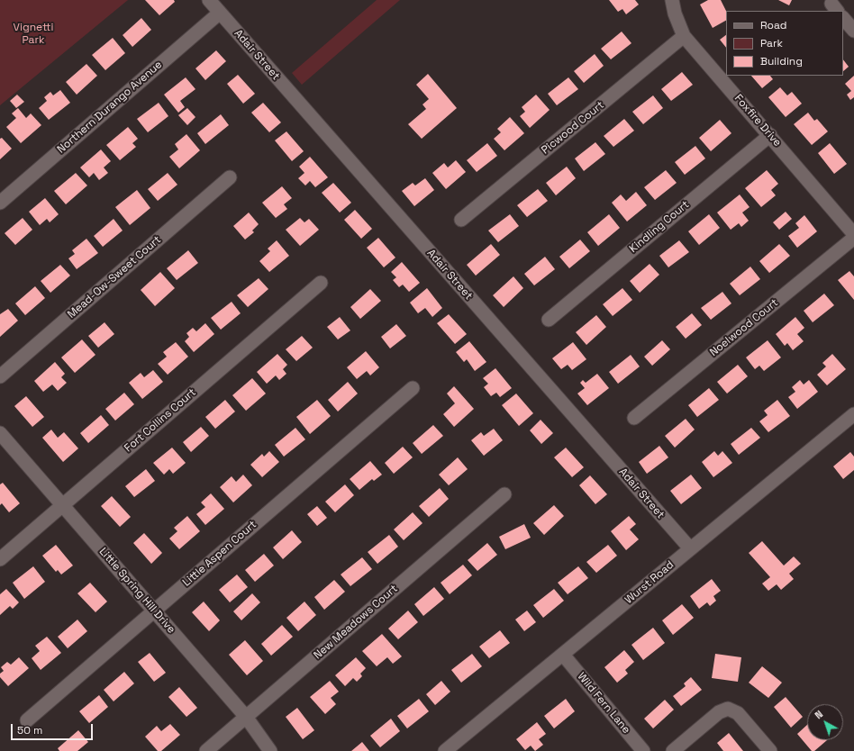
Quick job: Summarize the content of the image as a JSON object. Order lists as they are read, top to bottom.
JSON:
{
  "streets": {
    "street": [
      "Adair Street",
      "Northern Durango Avenue",
      "Foxfire Drive",
      "Picwood Court",
      "Kindling Court",
      "Mead-Ow-Sweet Court",
      "Noelwood Court",
      "Fort Collins Court",
      "Little Aspen Court",
      "Wurst Road",
      "Little Spring Hill Drive",
      "New Meadows Court",
      "Wild Fern Lane"
    ]
  },
  "crossings": [
    ["Adair Street", "Northern Durango Avenue"],
    ["Adair Street", "Wurst Road"],
    ["Foxfire Drive", "Picwood Court"],
    ["Foxfire Drive", "Kindling Court"],
    ["Fort Collins Court", "Little Spring Hill Drive"],
    ["Little Aspen Court", "Little Spring Hill Drive"],
    ["Wurst Road", "Wild Fern Lane"],
    ["Little Spring Hill Drive", "New Meadows Court"]
  ],
  "parks": ["Vignetti Park"],
  "legend": ["Road", "Park", "Building"],
  "scale_bar": "50 m",
  "north": "top left"
}
